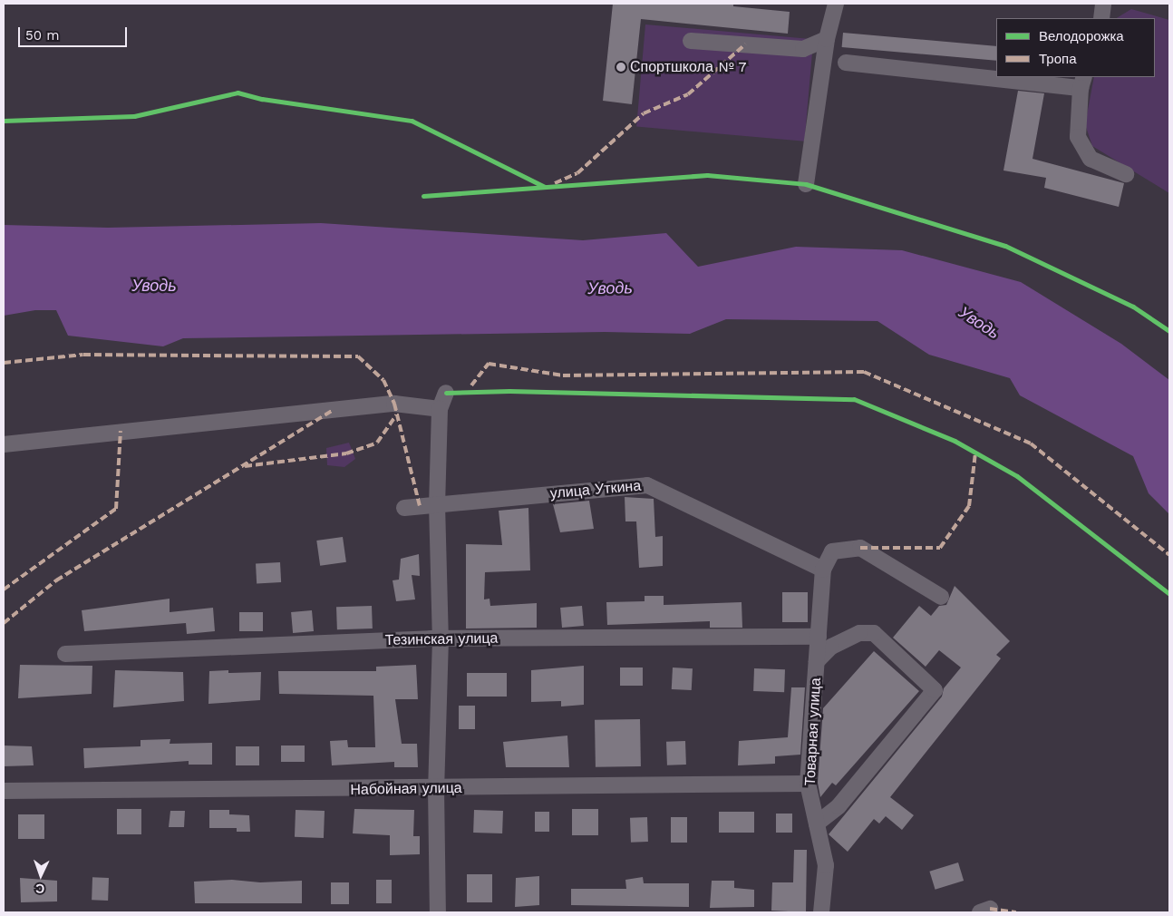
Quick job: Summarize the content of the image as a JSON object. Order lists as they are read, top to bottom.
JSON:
{
  "streets": {
    "street": [
      "улица Уткина",
      "Тезинская улица",
      "Товарная улица",
      "Набойная улица"
    ]
  },
  "crossings": [
    ["улица Уткина", "Товарная улица"],
    ["Тезинская улица", "Товарная улица"],
    ["Товарная улица", "Набойная улица"]
  ],
  "water": ["Уводь"],
  "places": ["Спортшкола № 7"],
  "legend": ["Велодорожка", "Тропа"],
  "scale_bar": "50 m",
  "north": "bottom"
}
